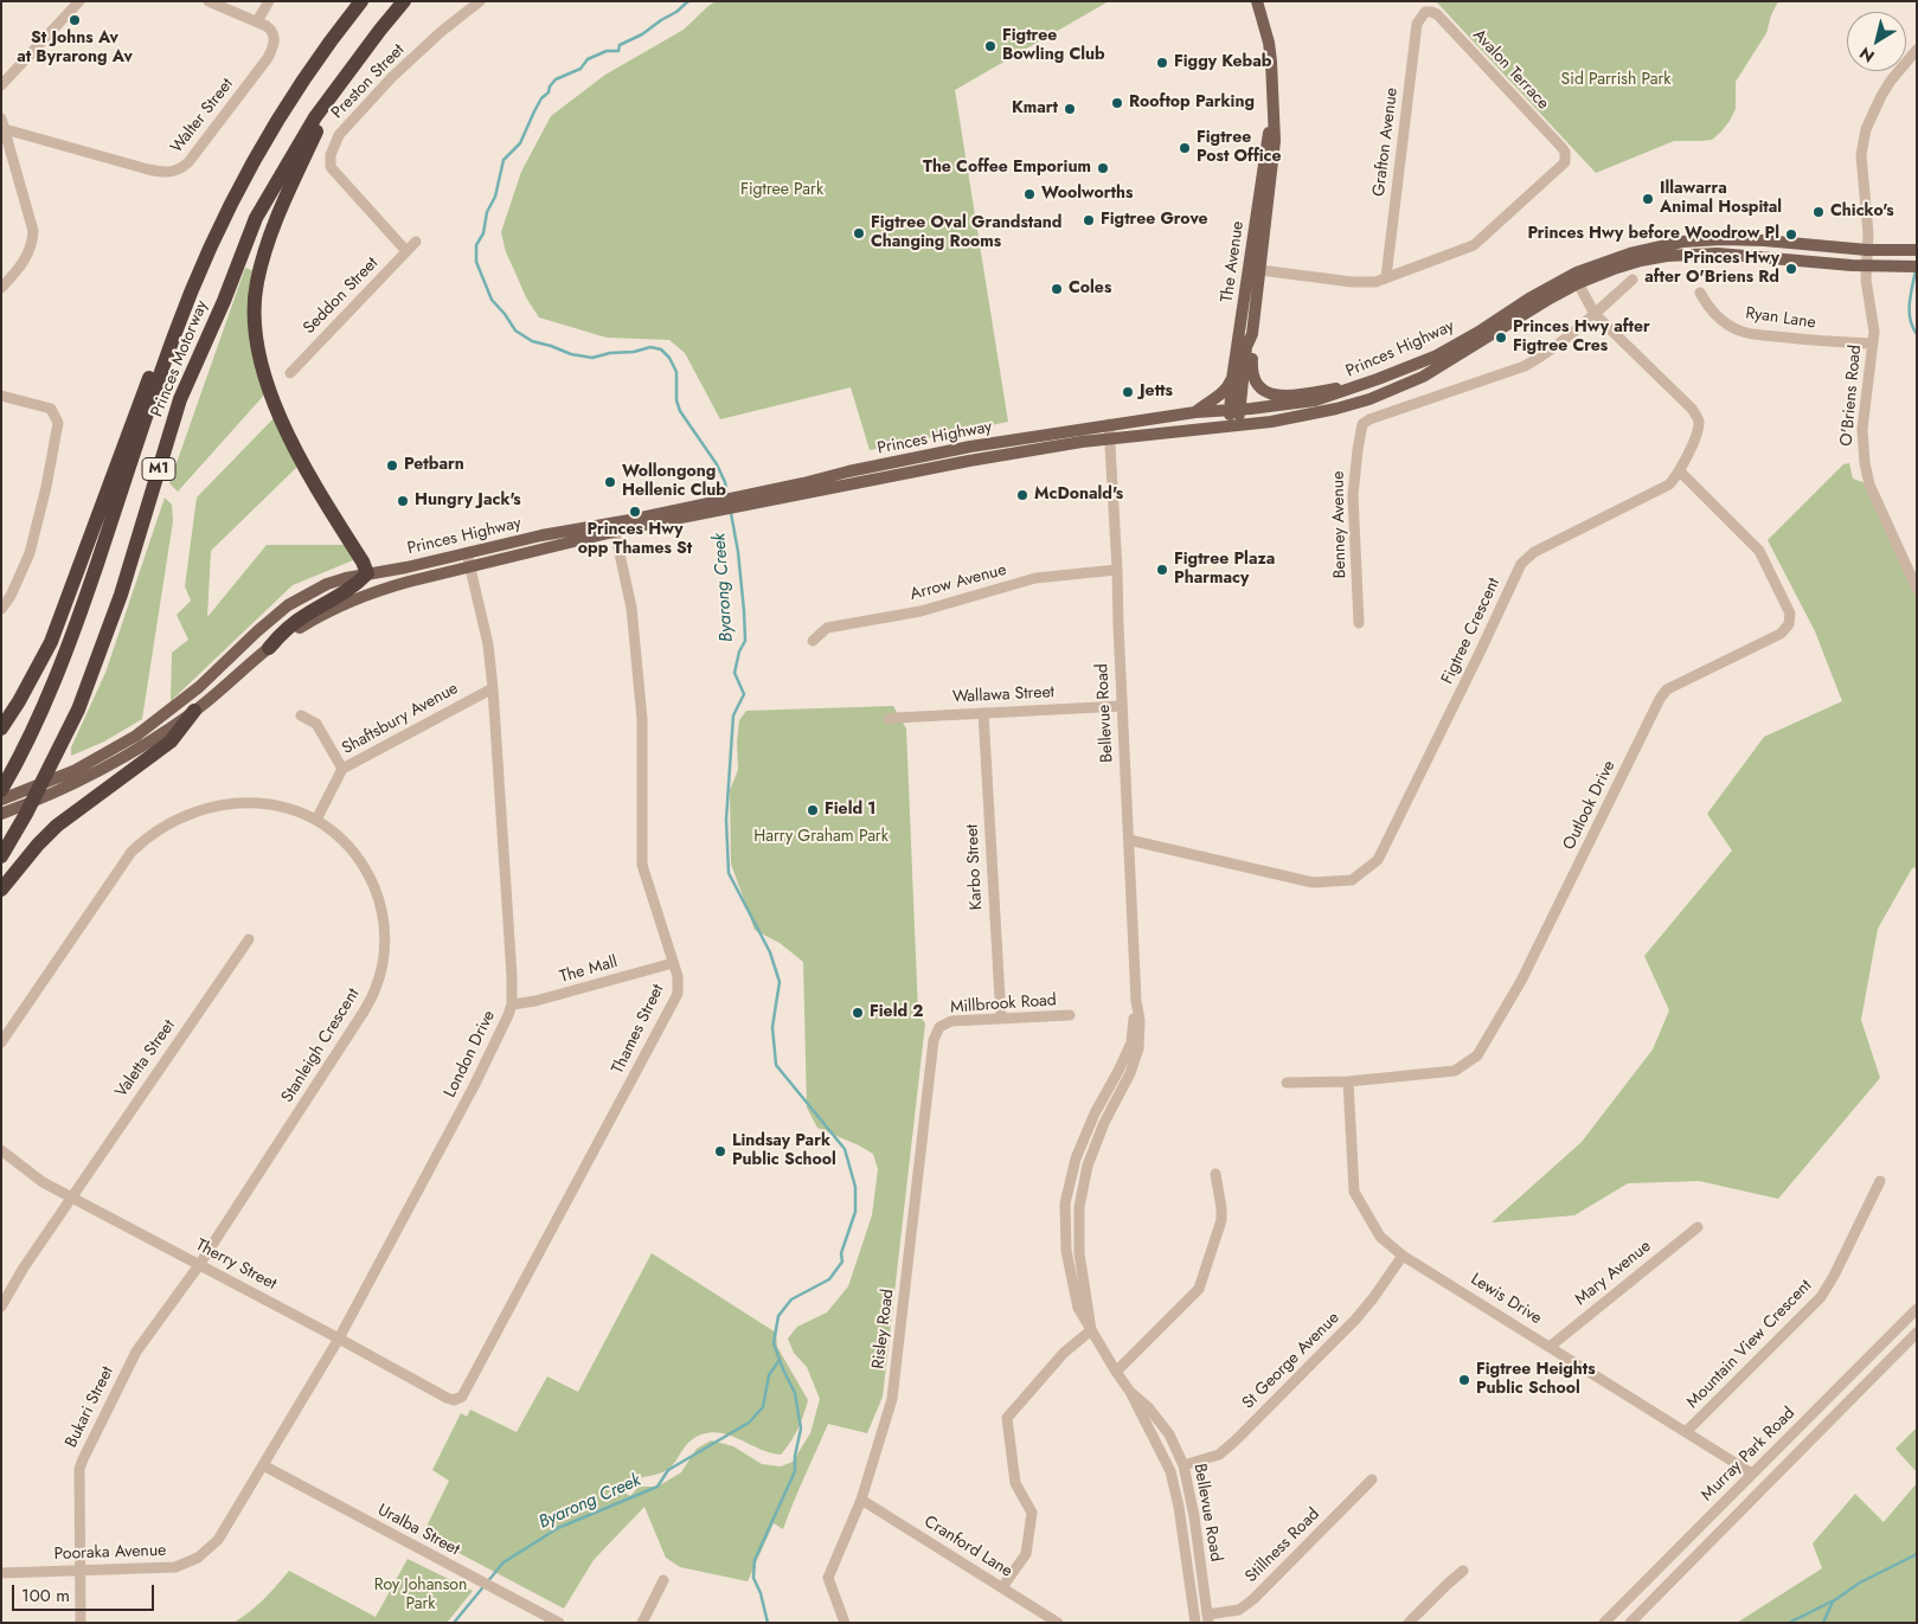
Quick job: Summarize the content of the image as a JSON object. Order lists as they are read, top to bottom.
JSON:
{
  "streets": {
    "highway": ["Princes Motorway", "M1"],
    "main road": ["The Avenue", "Princes Highway"],
    "street": [
      "Avalon Terrace",
      "Preston Street",
      "Walter Street",
      "Grafton Avenue",
      "Seddon Street",
      "Ryan Lane",
      "O'Briens Road",
      "Benney Avenue",
      "Arrow Avenue",
      "Figtree Crescent",
      "Wallawa Street",
      "Bellevue Road",
      "Shaftsbury Avenue",
      "Outlook Drive",
      "Karbo Street",
      "The Mall",
      "Millbrook Road",
      "Thames Street",
      "Stanleigh Crescent",
      "London Drive",
      "Valetta Street",
      "Therry Street",
      "Mary Avenue",
      "Lewis Drive",
      "Risley Road",
      "Mountain View Crescent",
      "St George Avenue",
      "Bukari Street",
      "Murray Park Road",
      "Uralba Street",
      "Stillness Road",
      "Cranford Lane",
      "Pooraka Avenue"
    ]
  },
  "crossings": [
    ["Avalon Terrace", "Grafton Avenue"],
    ["Preston Street", "Seddon Street"],
    ["The Avenue", "Princes Highway"],
    ["Ryan Lane", "O'Briens Road"],
    ["Princes Highway", "O'Briens Road"],
    ["Princes Highway", "Figtree Crescent"],
    ["Princes Highway", "Bellevue Road"],
    ["Princes Highway", "Thames Street"],
    ["Princes Highway", "London Drive"],
    ["Benney Avenue", "Figtree Crescent"],
    ["Arrow Avenue", "Bellevue Road"],
    ["Figtree Crescent", "Bellevue Road"],
    ["Figtree Crescent", "Outlook Drive"],
    ["Wallawa Street", "Bellevue Road"],
    ["Wallawa Street", "Karbo Street"],
    ["Bellevue Road", "St George Avenue"],
    ["Bellevue Road", "Stillness Road"],
    ["Shaftsbury Avenue", "Stanleigh Crescent"],
    ["Shaftsbury Avenue", "London Drive"],
    ["Outlook Drive", "Lewis Drive"],
    ["Karbo Street", "Millbrook Road"],
    ["The Mall", "Thames Street"],
    ["The Mall", "London Drive"],
    ["Millbrook Road", "Risley Road"],
    ["Thames Street", "Therry Street"],
    ["Stanleigh Crescent", "Therry Street"],
    ["Stanleigh Crescent", "Bukari Street"],
    ["London Drive", "Therry Street"],
    ["London Drive", "Uralba Street"],
    ["London Drive", "Pooraka Avenue"],
    ["Valetta Street", "Therry Street"],
    ["Therry Street", "Bukari Street"],
    ["Mary Avenue", "Lewis Drive"],
    ["Lewis Drive", "Mountain View Crescent"],
    ["Lewis Drive", "St George Avenue"],
    ["Lewis Drive", "Murray Park Road"],
    ["Risley Road", "Cranford Lane"],
    ["Bukari Street", "Pooraka Avenue"]
  ],
  "water": ["Byarong Creek"],
  "parks": [
    "Sid Parrish Park",
    "Figtree Park",
    "Harry Graham Park",
    "Roy Johanson Park"
  ],
  "places": [
    "St Johns Av at Byrarong Av",
    "Figtree Bowling Club",
    "Figgy Kebab",
    "Rooftop Parking",
    "Kmart",
    "Figtree Post Office",
    "The Coffee Emporium",
    "Woolworths",
    "Illawarra Animal Hospital",
    "Chicko's",
    "Figtree Grove",
    "Figtree Oval Grandstand Changing Rooms",
    "Princes Hwy before Woodrow Pl",
    "Princes Hwy after O'Briens Rd",
    "Coles",
    "Princes Hwy after Figtree Cres",
    "Jetts",
    "Petbarn",
    "Wollongong Hellenic Club",
    "McDonald's",
    "Hungry Jack's",
    "Princes Hwy opp Thames St",
    "Figtree Plaza Pharmacy",
    "Field 1",
    "Field 2",
    "Lindsay Park Public School",
    "Figtree Heights Public School"
  ],
  "scale_bar": "100 m",
  "north": "bottom left"
}
